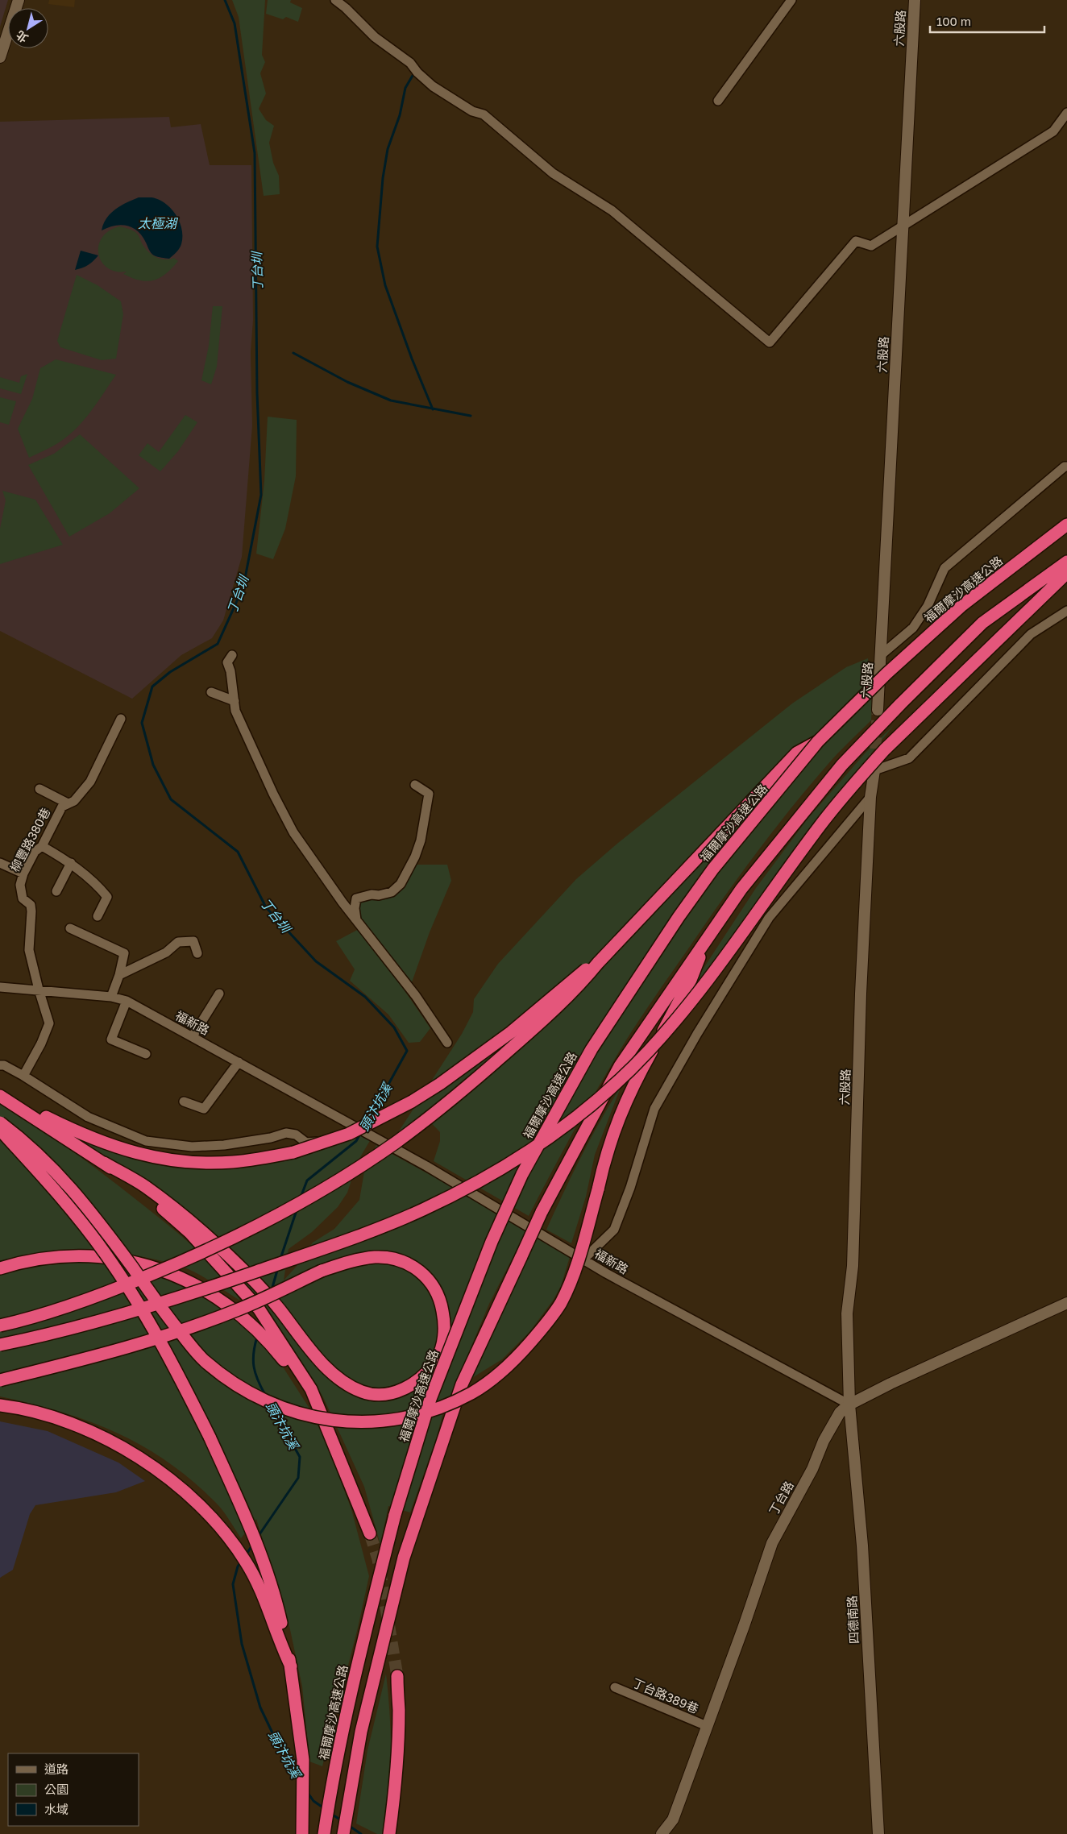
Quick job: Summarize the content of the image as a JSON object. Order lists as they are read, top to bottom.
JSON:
{
  "streets": {
    "highway": ["福爾摩沙高速公路"],
    "street": [
      "六股路",
      "柳豐路380巷",
      "福新路",
      "丁台路",
      "四德南路",
      "丁台路389巷"
    ]
  },
  "crossings": [
    ["六股路", "福新路"],
    ["六股路", "丁台路"],
    ["六股路", "四德南路"],
    ["柳豐路380巷", "福新路"],
    ["福新路", "丁台路"],
    ["福新路", "四德南路"],
    ["丁台路", "四德南路"],
    ["丁台路", "丁台路389巷"]
  ],
  "water": ["太極湖", "丁台圳", "頭汴坑溪"],
  "legend": ["道路", "公園", "水域"],
  "scale_bar": "100 m",
  "north": "bottom left"
}
